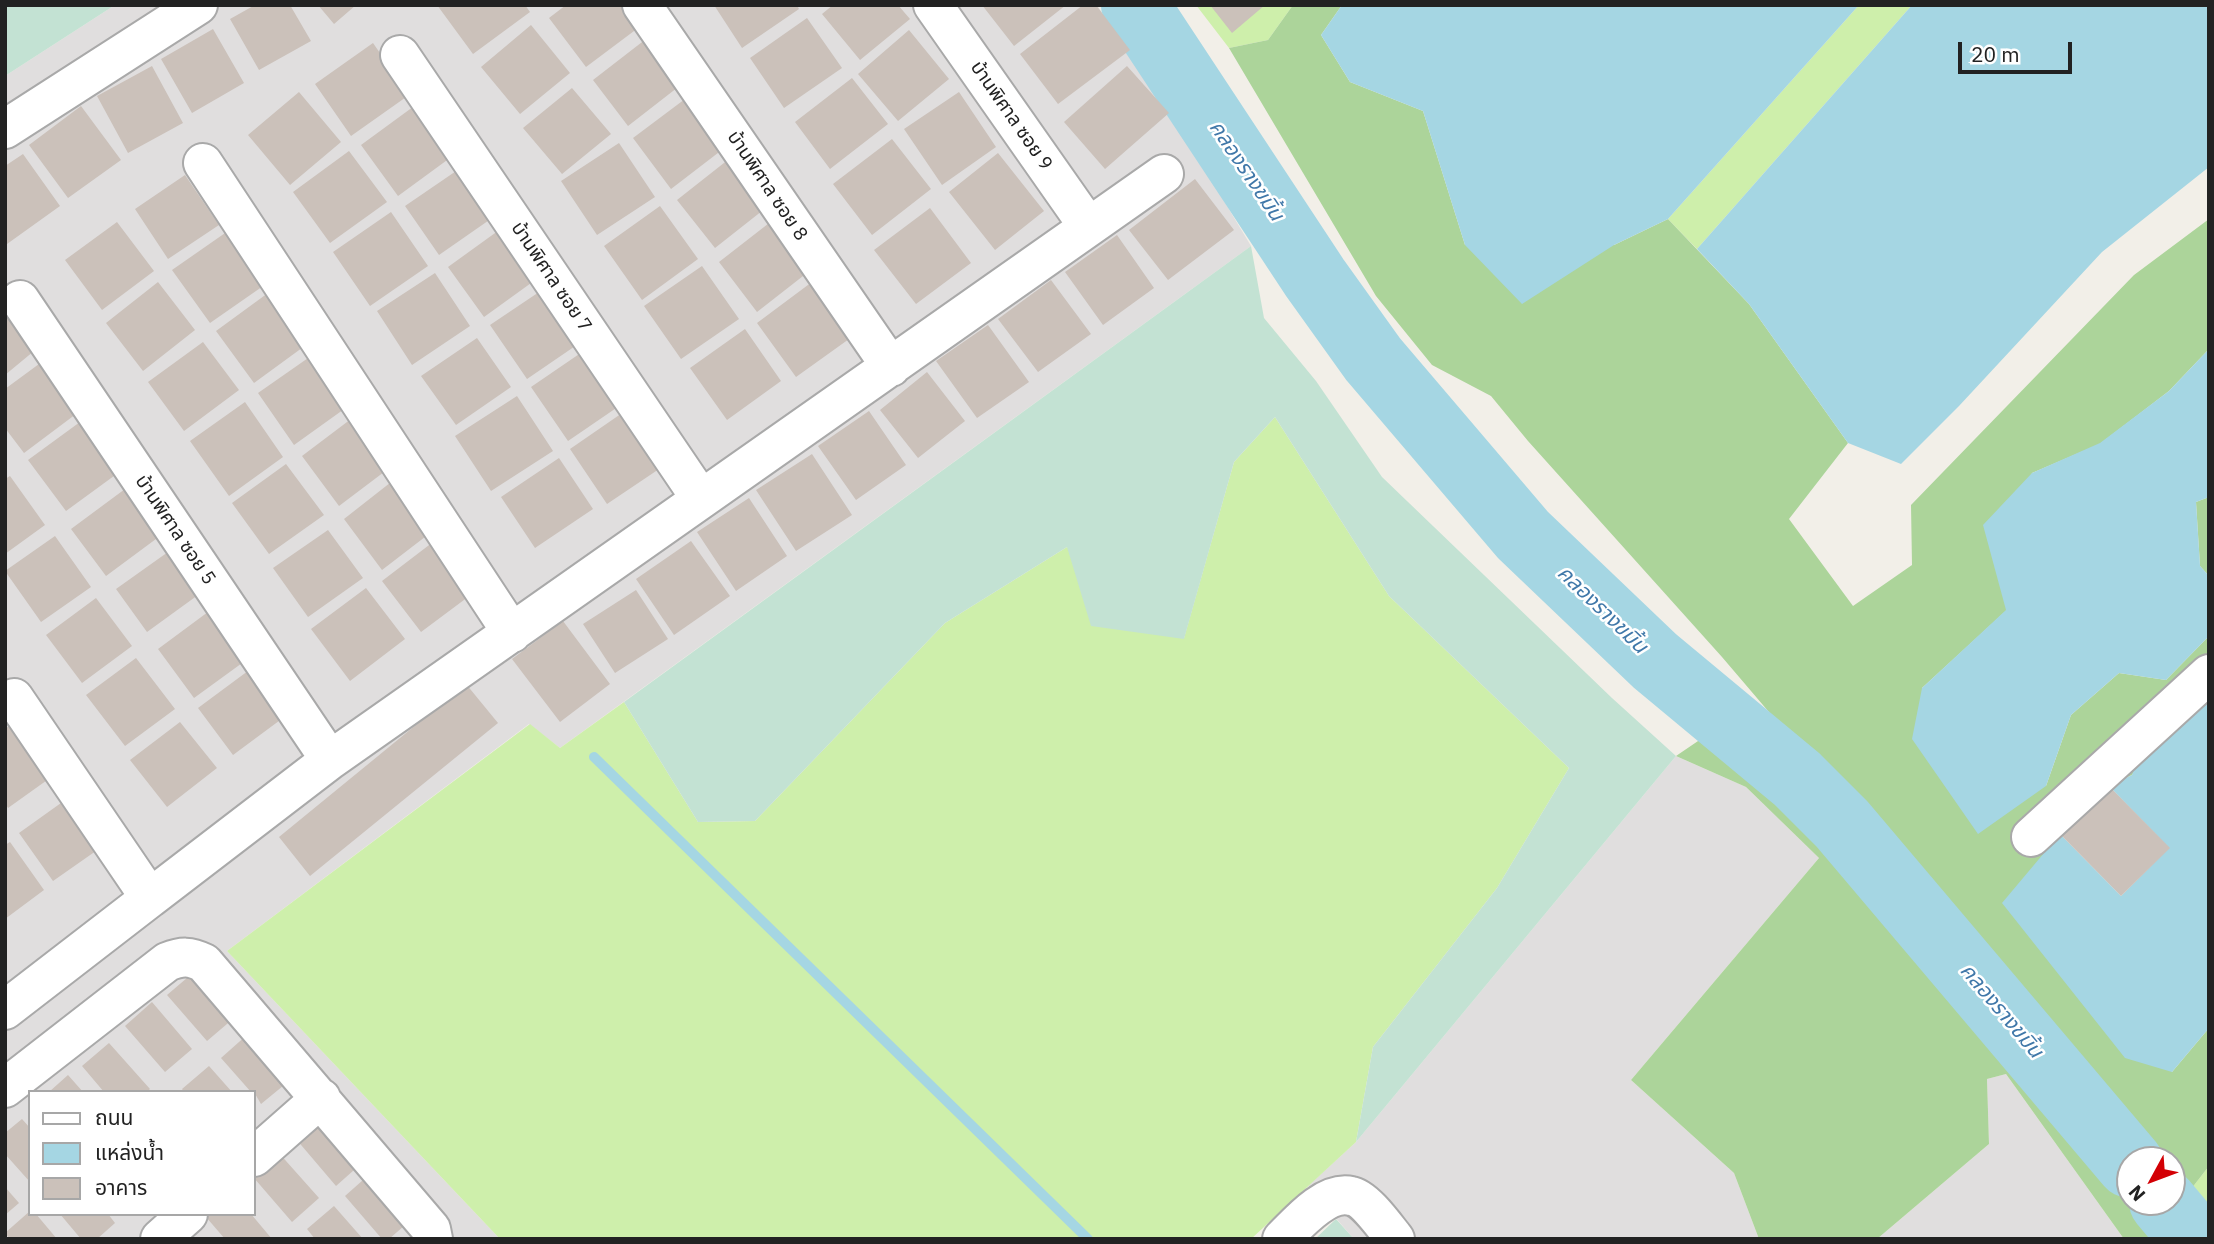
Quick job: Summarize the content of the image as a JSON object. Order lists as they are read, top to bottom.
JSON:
{
  "streets": {
    "street": [
      "บ้านพิศาล ซอย 9",
      "บ้านพิศาล ซอย 8",
      "บ้านพิศาล ซอย 7",
      "บ้านพิศาล ซอย 5"
    ]
  },
  "water": ["คลองรางขมิ้น"],
  "legend": ["ถนน", "แหล่งน้ำ", "อาคาร"],
  "scale_bar": "20 m",
  "north": "bottom left"
}
